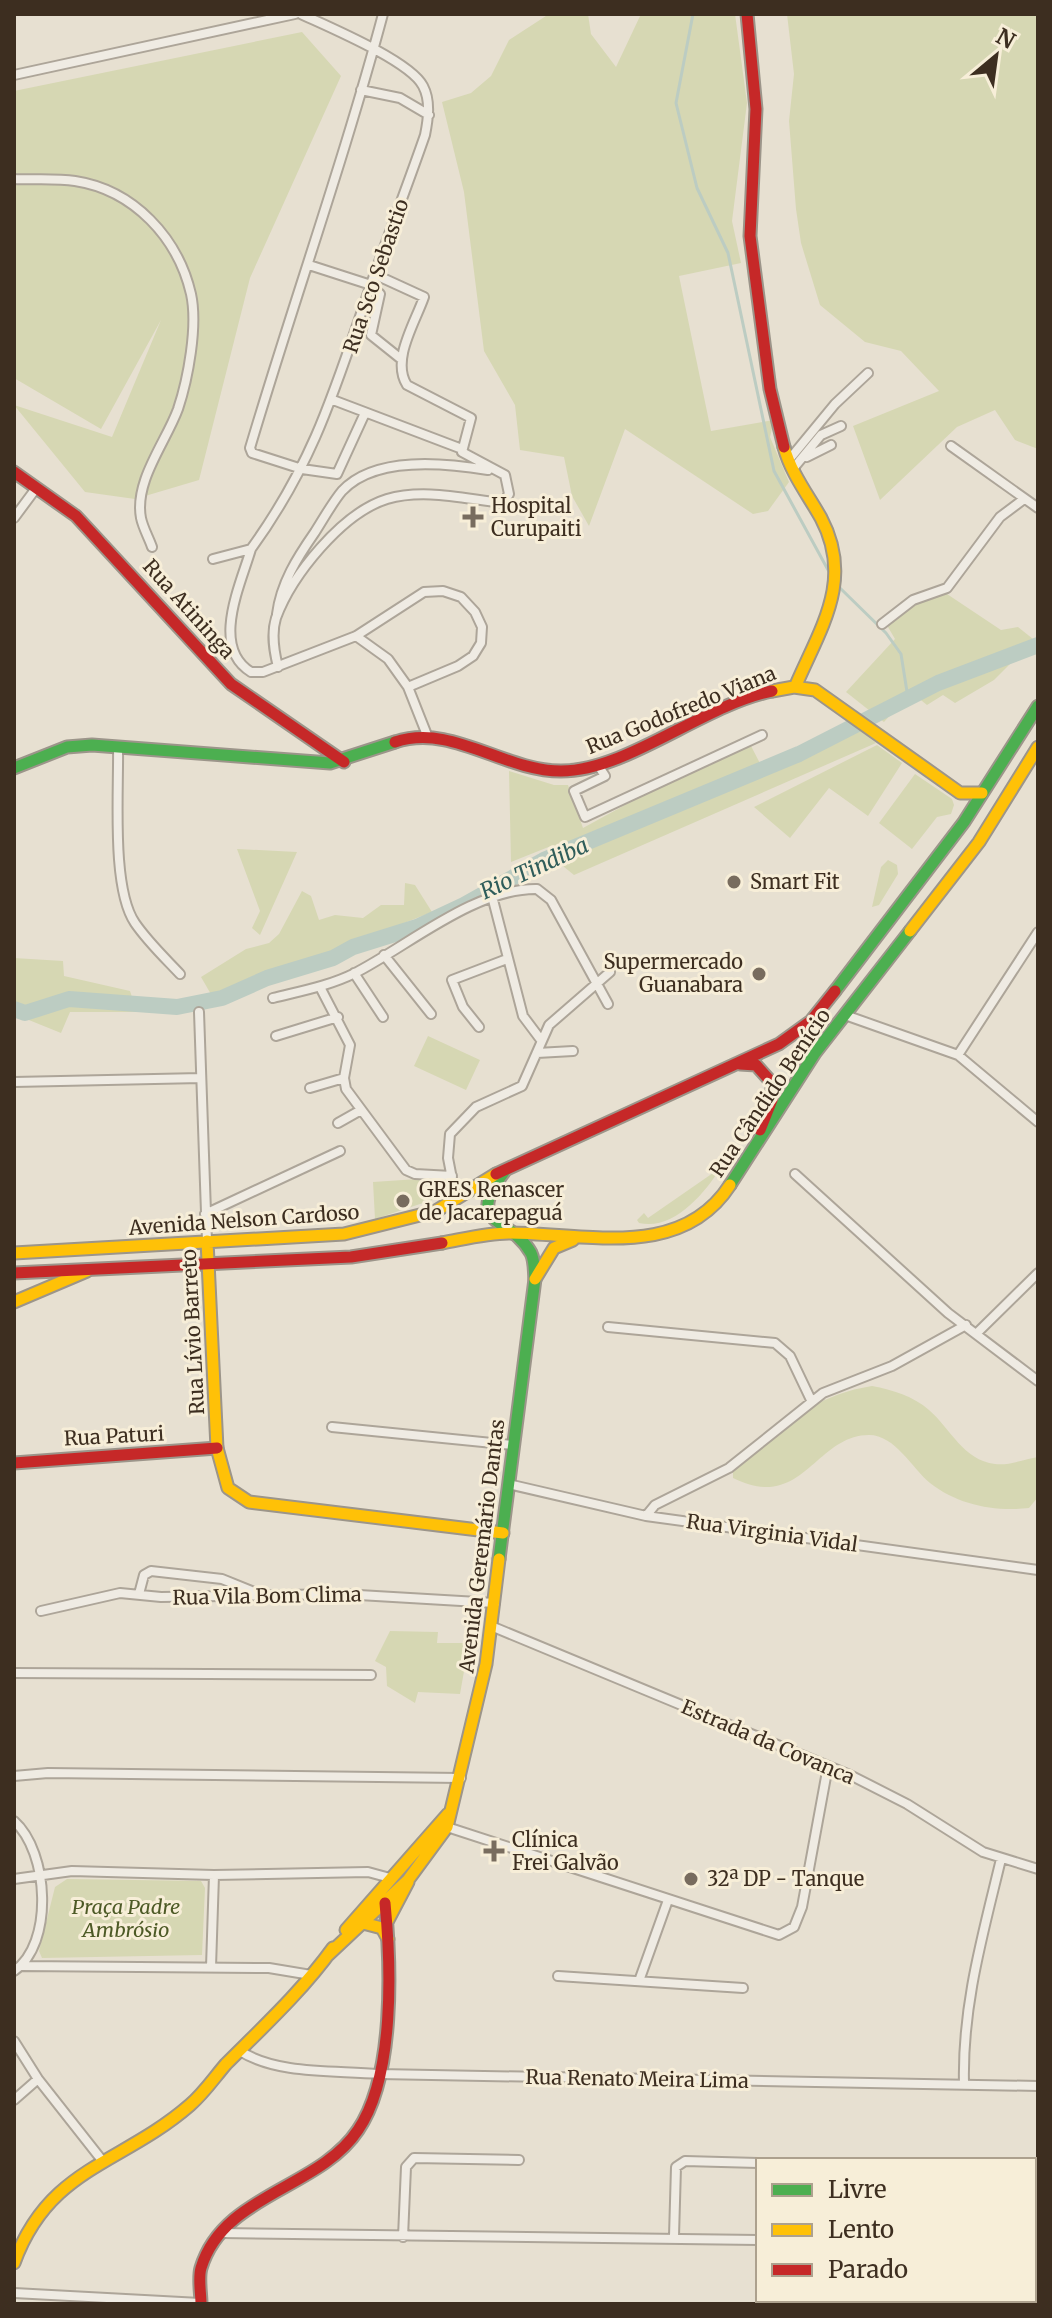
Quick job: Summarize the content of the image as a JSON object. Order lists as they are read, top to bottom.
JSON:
{
  "streets": {
    "main road": [
      "Rua Atininga",
      "Rua Godofredo Viana",
      "Rua Cândido Benício",
      "Avenida Nelson Cardoso",
      "Rua Lívio Barreto",
      "Rua Paturi",
      "Avenida Geremário Dantas"
    ],
    "street": [
      "Rua Sco Sebastio",
      "Rua Virginia Vidal",
      "Rua Vila Bom Clima",
      "Estrada da Covanca",
      "Rua Renato Meira Lima"
    ]
  },
  "crossings": [
    ["Rua Cândido Benício", "Avenida Nelson Cardoso"],
    ["Rua Cândido Benício", "Avenida Geremário Dantas"],
    ["Avenida Nelson Cardoso", "Rua Lívio Barreto"],
    ["Rua Lívio Barreto", "Rua Paturi"],
    ["Rua Lívio Barreto", "Avenida Geremário Dantas"],
    ["Rua Virginia Vidal", "Avenida Geremário Dantas"],
    ["Avenida Geremário Dantas", "Rua Vila Bom Clima"],
    ["Avenida Geremário Dantas", "Estrada da Covanca"],
    ["Avenida Geremário Dantas", "Rua Renato Meira Lima"]
  ],
  "water": ["Rio Tindiba"],
  "parks": ["Praça Padre Ambrósio"],
  "places": {
    "health": ["Hospital Curupaiti", "Clínica Frei Galvão"],
    "other": [
      "Smart Fit",
      "Supermercado Guanabara",
      "GRES Renascer de Jacarepaguá",
      "32ª DP - Tanque"
    ]
  },
  "legend": ["Livre", "Lento", "Parado"],
  "north": "top right"
}
